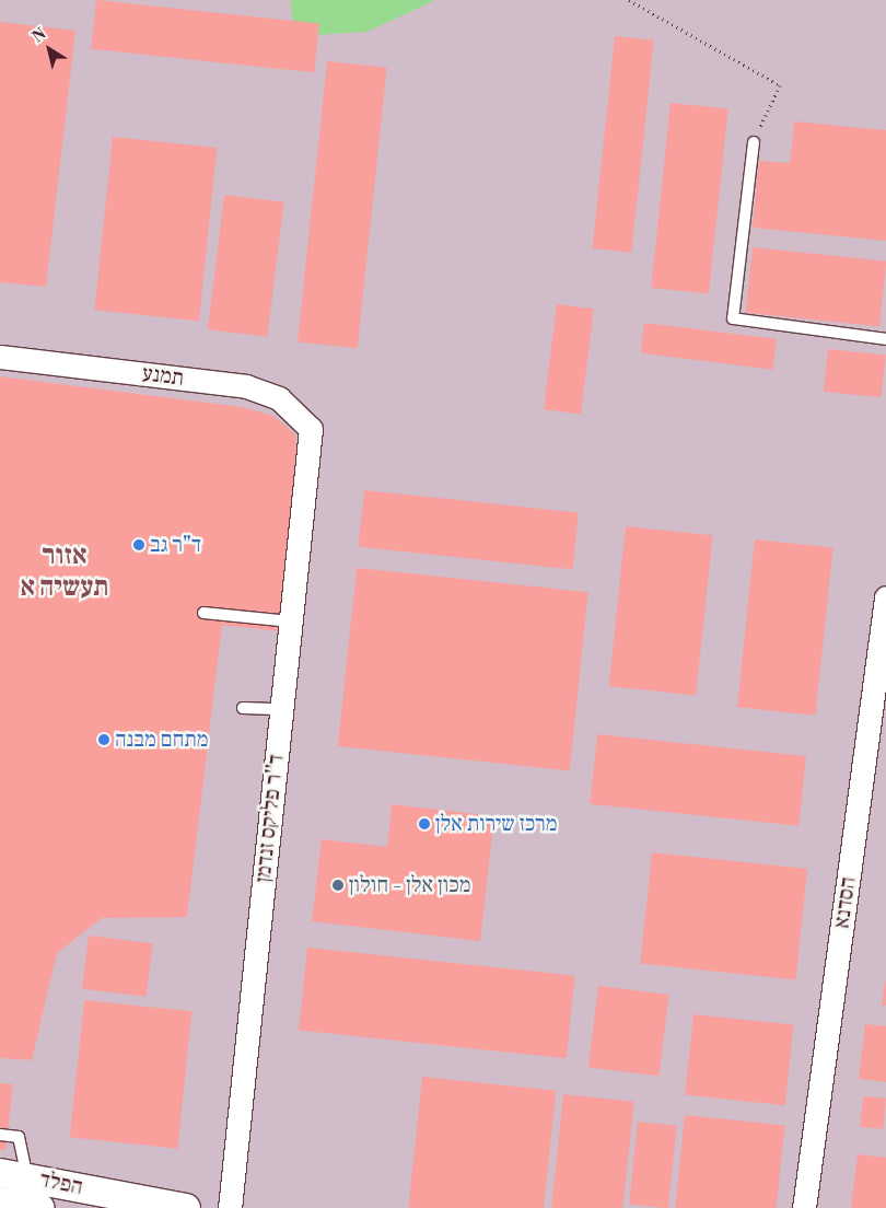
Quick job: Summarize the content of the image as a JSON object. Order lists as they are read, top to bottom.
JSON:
{
  "streets": {
    "street": [
      "תמנע",
      "ד''ר פליקס זנדמן",
      "הסדנא",
      "הפלד"
    ]
  },
  "crossings": [
    ["תמנע", "ד''ר פליקס זנדמן"]
  ],
  "districts": ["אזור תעשיה א"],
  "places": [
    "ד\"ר גב",
    "מתחם מבנה",
    "מרכז שירות אלן",
    "מכון אלן - חולון"
  ],
  "north": "top left"
}
